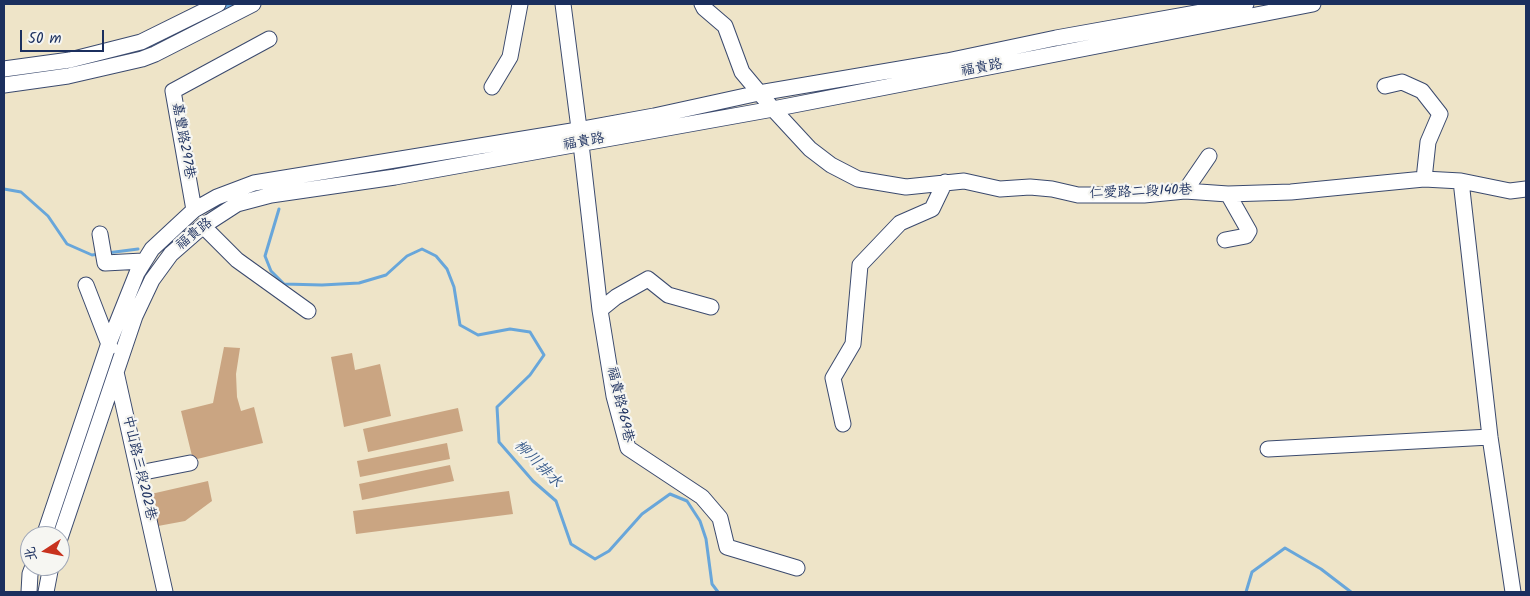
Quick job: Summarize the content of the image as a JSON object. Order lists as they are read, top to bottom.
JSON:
{
  "streets": {
    "street": [
      "福貴路",
      "嘉豐路297巷",
      "仁愛路二段140巷",
      "福貴路969巷",
      "中山路三段202巷"
    ]
  },
  "crossings": [
    ["福貴路", "嘉豐路297巷"],
    ["福貴路", "仁愛路二段140巷"],
    ["福貴路", "福貴路969巷"],
    ["福貴路", "中山路三段202巷"]
  ],
  "water": ["柳川排水"],
  "scale_bar": "50 m",
  "north": "left"
}
